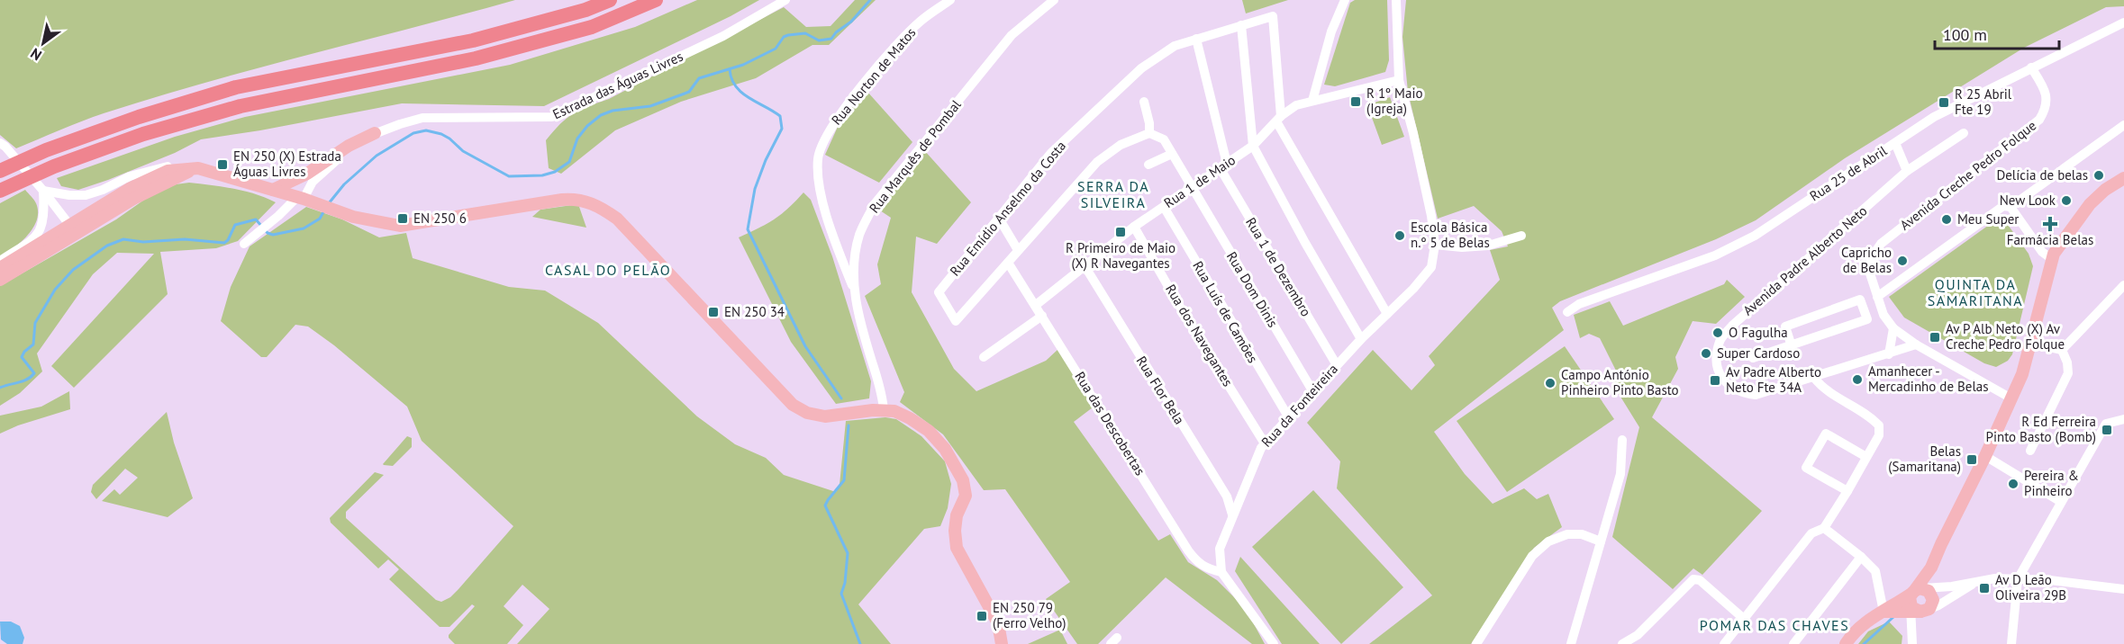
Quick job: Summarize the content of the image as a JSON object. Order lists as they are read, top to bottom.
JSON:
{
  "streets": {
    "street": [
      "Rua Norton de Matos",
      "Estrada das Águas Livres",
      "Rua Marquês de Pombal",
      "Rua 25 de Abril",
      "Avenida Creche Pedro Folque",
      "Rua 1 de Maio",
      "Rua Emídio Anselmo da Costa",
      "Avenida Padre Alberto Neto",
      "Rua 1 de Dezembro",
      "Rua Dom Dinis",
      "Rua Luís de Camões",
      "Rua dos Navegantes",
      "Rua Flor Bela",
      "Rua da Fonteireira",
      "Rua das Descobertas"
    ]
  },
  "crossings": [
    ["Rua Norton de Matos", "Rua Marquês de Pombal"],
    ["Rua 25 de Abril", "Avenida Creche Pedro Folque"],
    ["Avenida Creche Pedro Folque", "Avenida Padre Alberto Neto"],
    ["Rua 1 de Maio", "Rua Emídio Anselmo da Costa"],
    ["Rua 1 de Maio", "Rua 1 de Dezembro"],
    ["Rua 1 de Maio", "Rua Dom Dinis"],
    ["Rua 1 de Maio", "Rua Luís de Camões"],
    ["Rua 1 de Maio", "Rua dos Navegantes"],
    ["Rua 1 de Maio", "Rua Flor Bela"],
    ["Rua 1 de Maio", "Rua da Fonteireira"],
    ["Rua 1 de Maio", "Rua das Descobertas"],
    ["Rua Emídio Anselmo da Costa", "Rua 1 de Dezembro"],
    ["Rua Emídio Anselmo da Costa", "Rua das Descobertas"],
    ["Rua 1 de Dezembro", "Rua da Fonteireira"],
    ["Rua Dom Dinis", "Rua da Fonteireira"],
    ["Rua Luís de Camões", "Rua da Fonteireira"],
    ["Rua dos Navegantes", "Rua da Fonteireira"],
    ["Rua Flor Bela", "Rua da Fonteireira"],
    ["Rua da Fonteireira", "Rua das Descobertas"]
  ],
  "districts": [
    "SERRA DA SILVEIRA",
    "CASAL DO PELÃO",
    "QUINTA DA SAMARITANA",
    "POMAR DAS CHAVES"
  ],
  "places": {
    "transit": [
      "R 1º Maio (Igreja)",
      "R 25 Abril Fte 19",
      "EN 250 (X) Estrada Águas Livres",
      "EN 250 6",
      "R Primeiro de Maio (X) R Navegantes",
      "EN 250 34",
      "Av P Alb Neto (X) Av Creche Pedro Folque",
      "Av Padre Alberto Neto Fte 34A",
      "R Ed Ferreira Pinto Basto (Bomb)",
      "Belas (Samaritana)",
      "Av D Leão Oliveira 29B",
      "EN 250 79 (Ferro Velho)"
    ],
    "other": [
      "Delícia de belas",
      "New Look",
      "Meu Super",
      "Escola Básica n.º 5 de Belas",
      "Capricho de Belas",
      "O Fagulha",
      "Super Cardoso",
      "Amanhecer - Mercadinho de Belas",
      "Campo António Pinheiro Pinto Basto",
      "Pereira & Pinheiro"
    ],
    "health": ["Farmácia Belas"]
  },
  "scale_bar": "100 m",
  "north": "bottom left"
}
